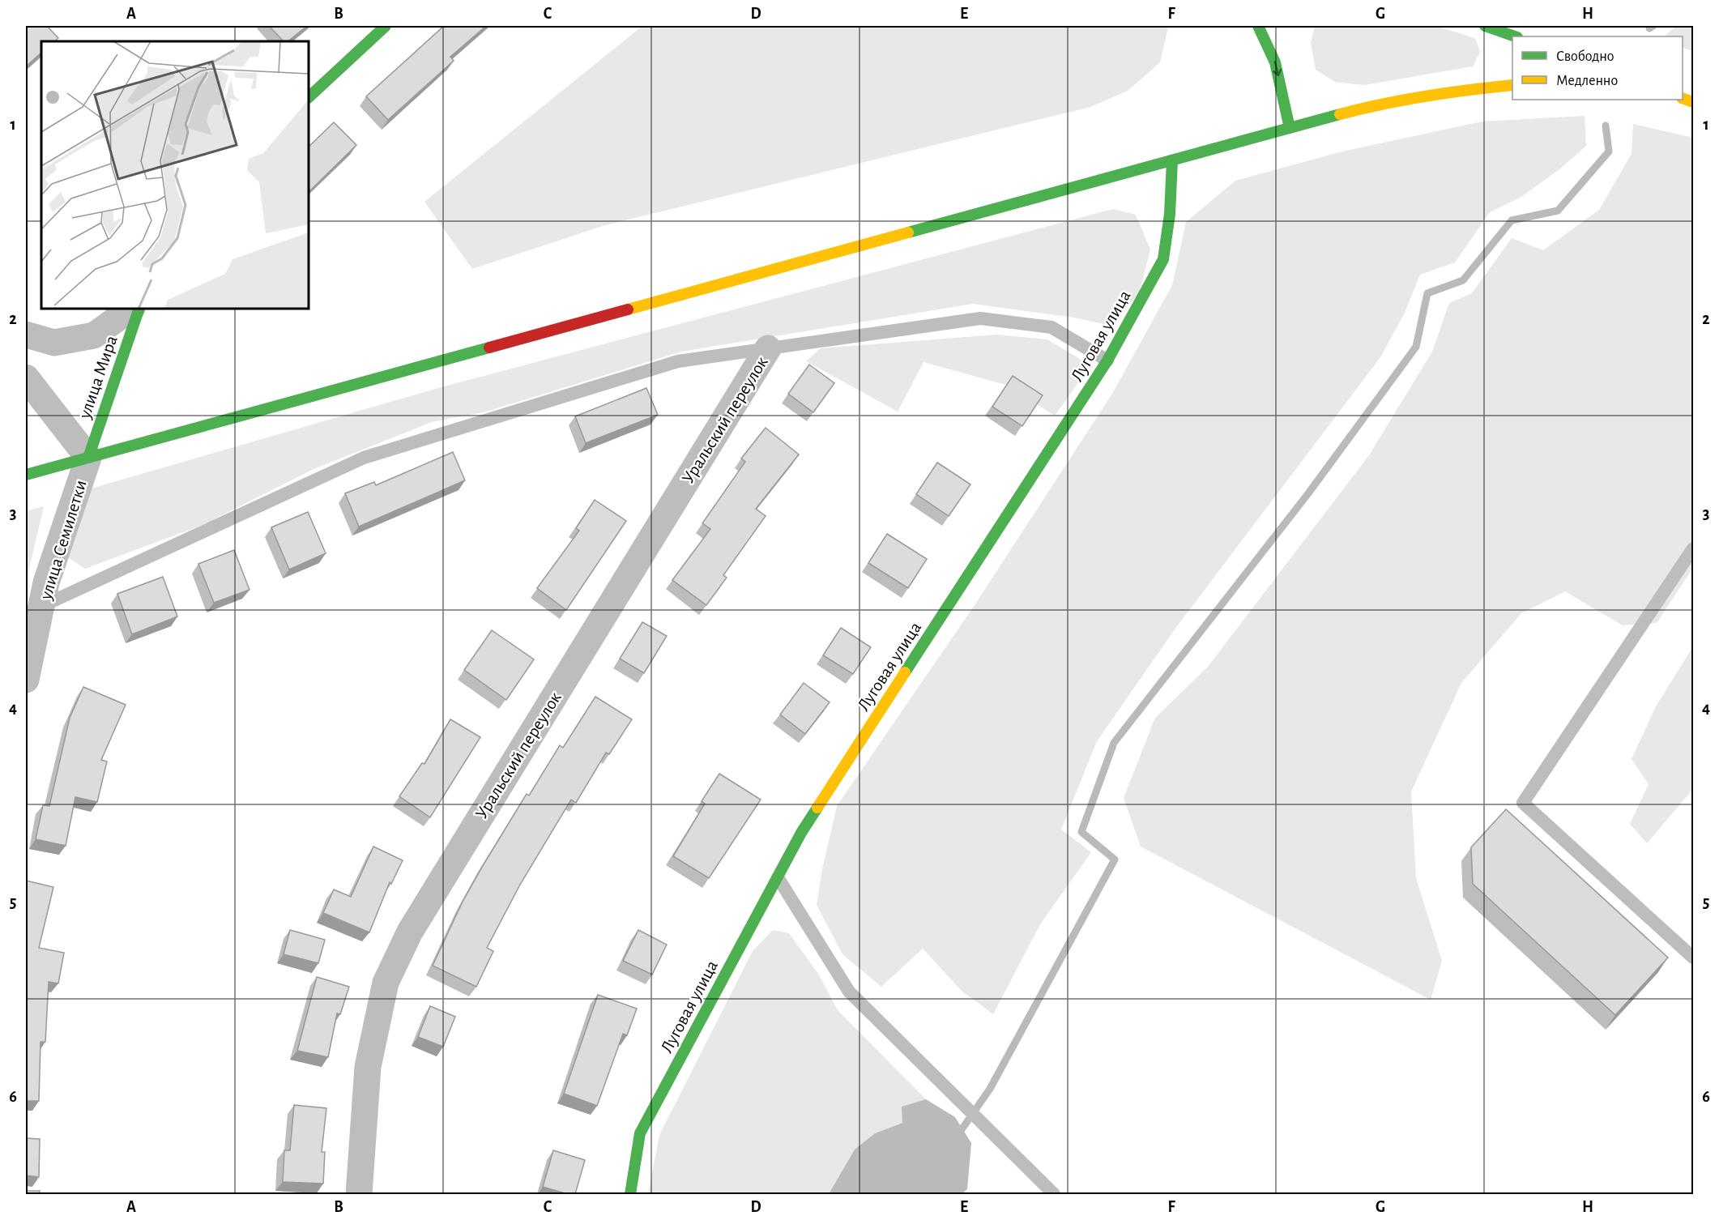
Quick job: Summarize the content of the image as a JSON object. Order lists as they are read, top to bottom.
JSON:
{
  "streets": {
    "street": [
      "Луговая улица",
      "улица Мира",
      "Уральский переулок",
      "улица Семилетки"
    ]
  },
  "crossings": [
    ["улица Мира", "улица Семилетки"]
  ],
  "legend": ["Свободно", "Медленно"],
  "grid": {
    "columns": [
      "A",
      "B",
      "C",
      "D",
      "E",
      "F",
      "G",
      "H"
    ],
    "rows": [
      "1",
      "2",
      "3",
      "4",
      "5",
      "6"
    ]
  }
}
